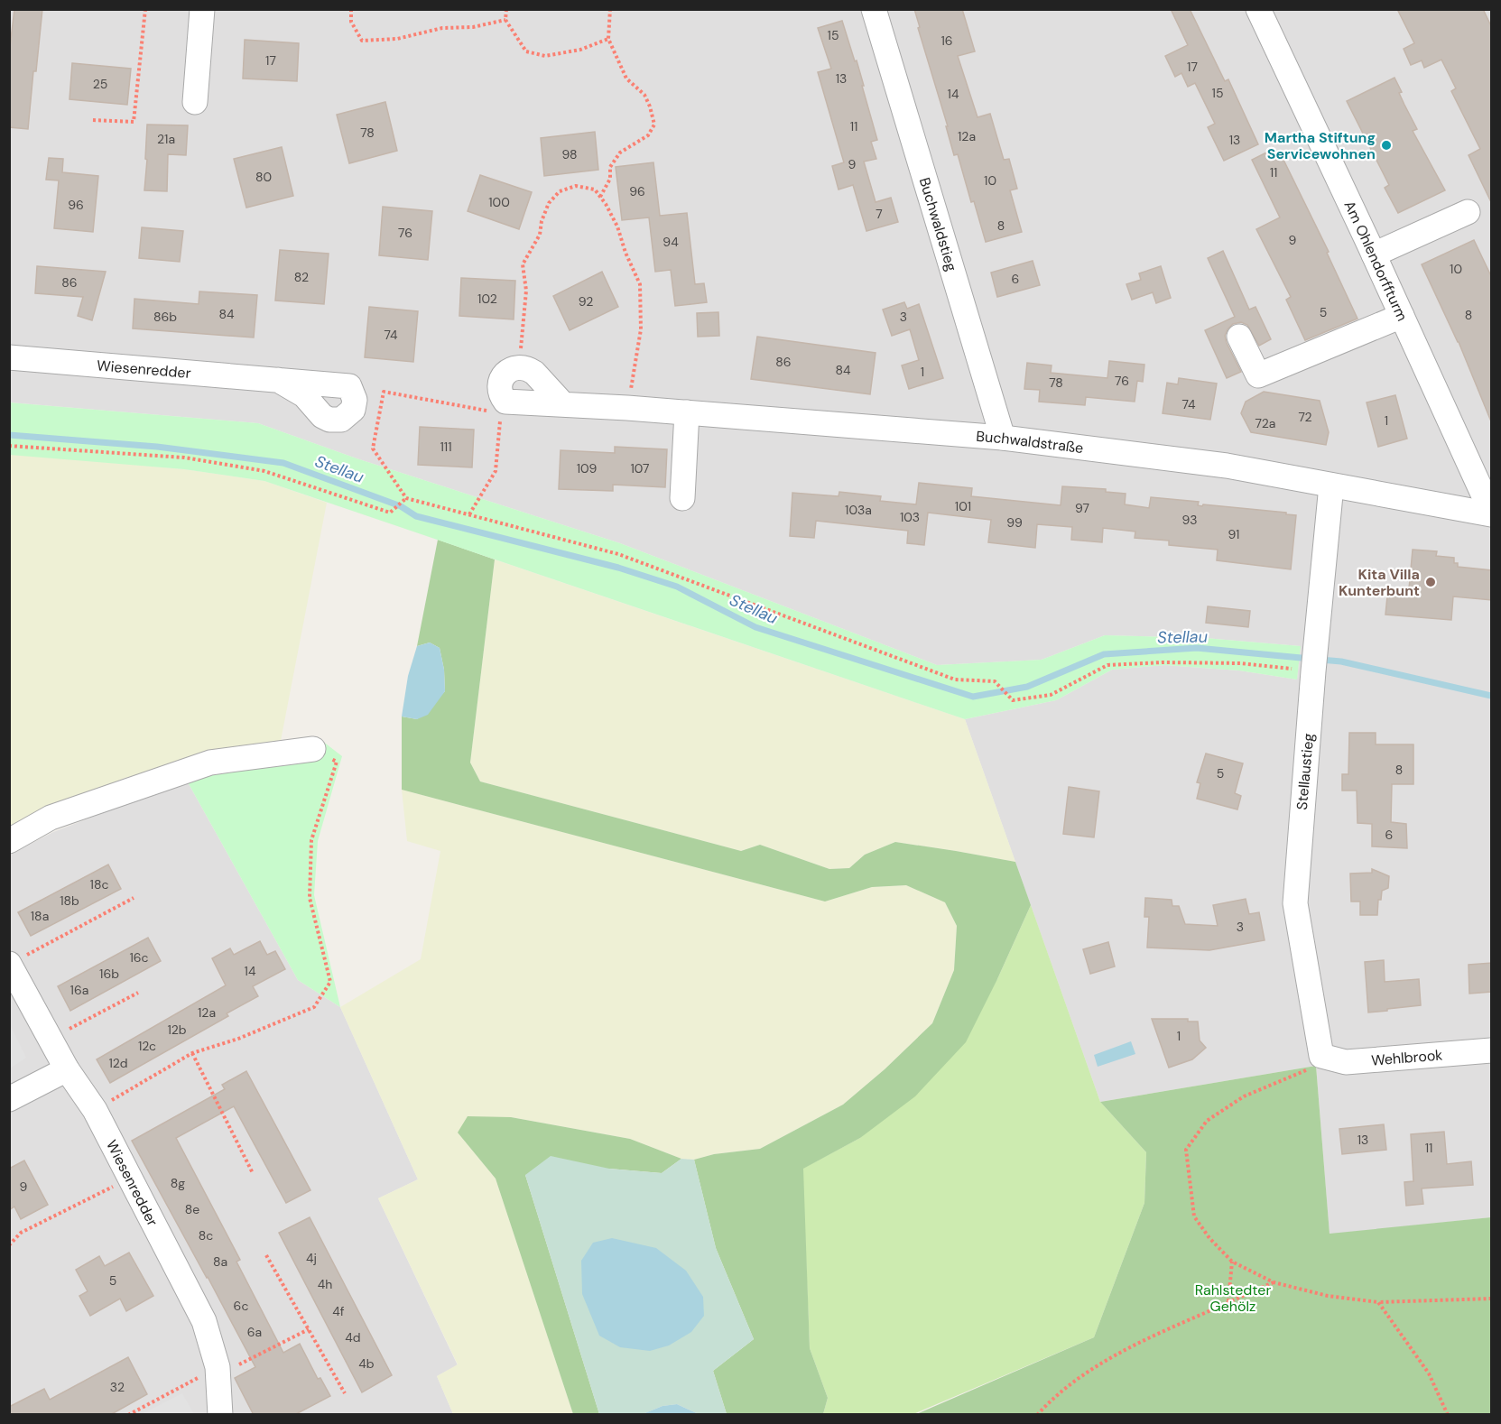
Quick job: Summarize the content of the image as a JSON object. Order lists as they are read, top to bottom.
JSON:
{
  "streets": {
    "street": [
      "Buchwaldstieg",
      "Am Ohlendorffturm",
      "Wiesenredder",
      "Buchwaldstraße",
      "Stellaustieg",
      "Wehlbrook"
    ]
  },
  "crossings": [
    ["Buchwaldstieg", "Buchwaldstraße"],
    ["Am Ohlendorffturm", "Buchwaldstraße"],
    ["Buchwaldstraße", "Stellaustieg"],
    ["Stellaustieg", "Wehlbrook"]
  ],
  "water": ["Stellau"],
  "parks": ["Rahlstedter Gehölz"],
  "places": ["Martha Stiftung Servicewohnen", "Kita Villa Kunterbunt"],
  "house_numbers": [
    "15",
    "16",
    "17",
    "17",
    "13",
    "25",
    "15",
    "14",
    "11",
    "78",
    "12a",
    "21a",
    "13",
    "98",
    "9",
    "11",
    "80",
    "10",
    "96",
    "100",
    "96",
    "7",
    "8",
    "76",
    "9",
    "94",
    "10",
    "82",
    "6",
    "86",
    "102",
    "92",
    "5",
    "84",
    "8",
    "86b",
    "3",
    "74",
    "86",
    "84",
    "1",
    "76",
    "78",
    "74",
    "72",
    "1",
    "72a",
    "111",
    "109",
    "107",
    "101",
    "97",
    "103a",
    "103",
    "93",
    "99",
    "91",
    "8",
    "5",
    "6",
    "18c",
    "18b",
    "18a",
    "3",
    "16c",
    "14",
    "16b",
    "16a",
    "12a",
    "12b",
    "1",
    "12c",
    "12d",
    "13",
    "11",
    "8g",
    "9",
    "8e",
    "8c",
    "4j",
    "8a",
    "5",
    "4h",
    "6c",
    "4f",
    "6a",
    "4d",
    "4b",
    "32"
  ]
}
